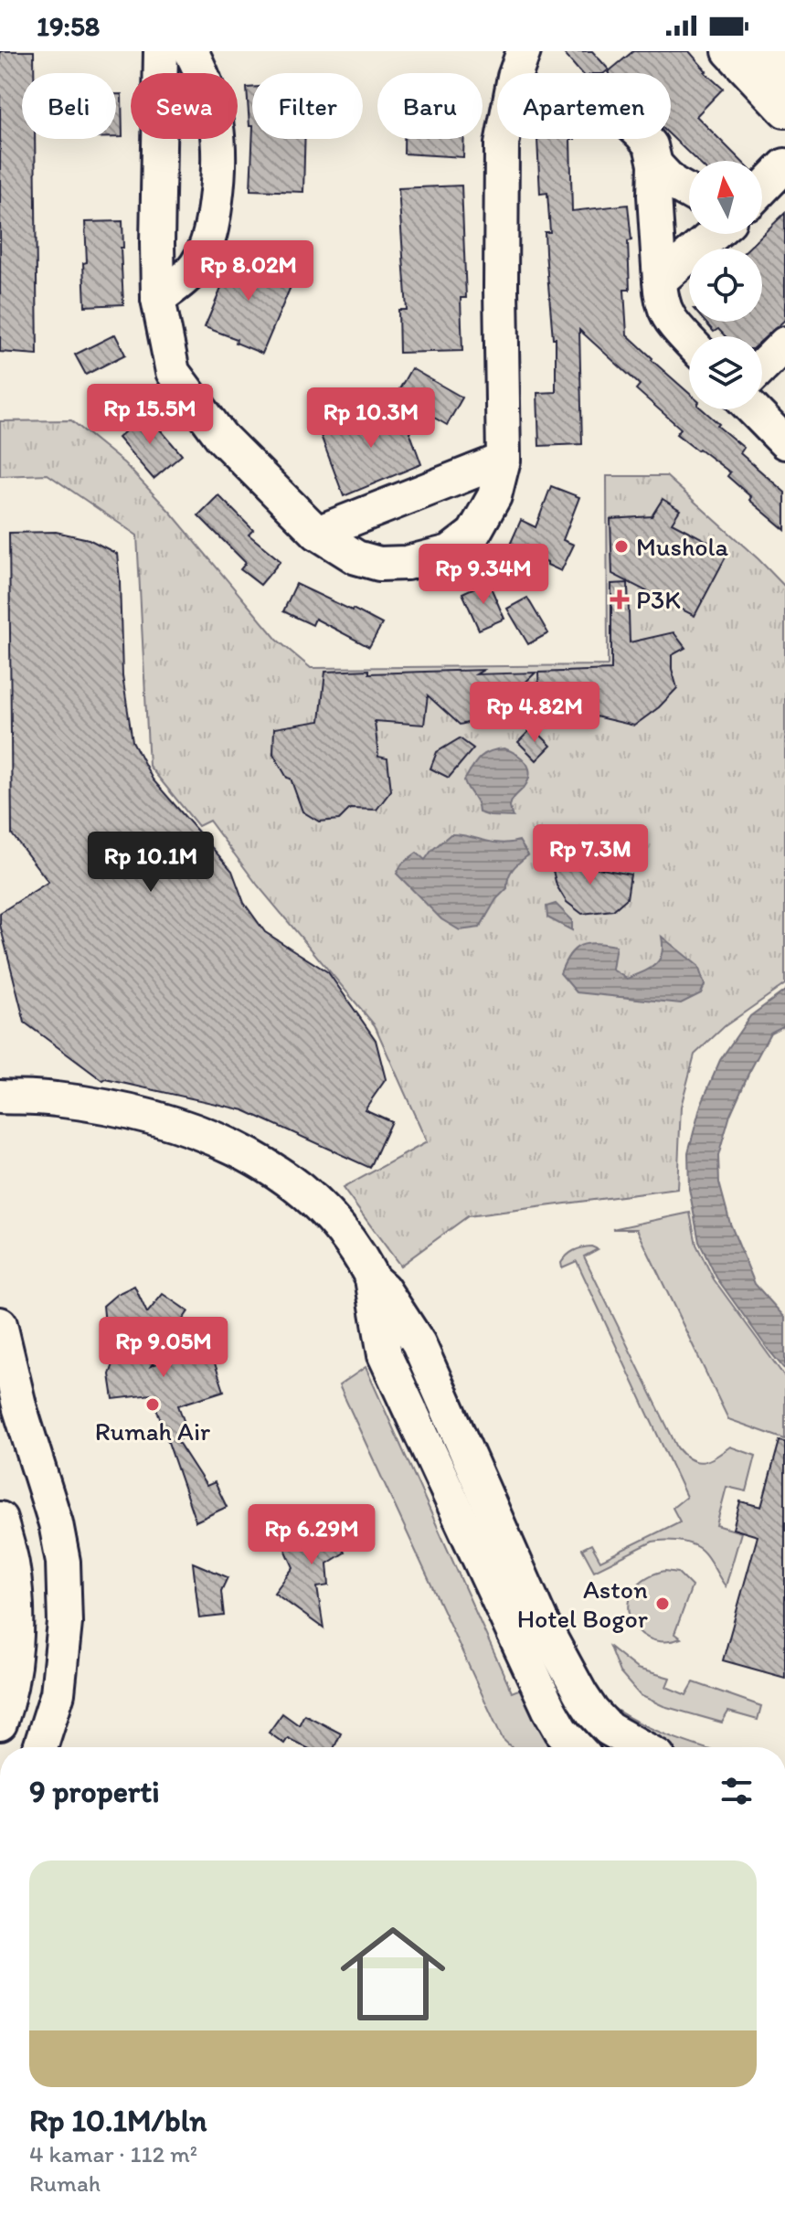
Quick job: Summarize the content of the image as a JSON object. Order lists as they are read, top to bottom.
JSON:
{
  "places": {
    "other": ["Mushola", "Rumah Air", "Aston Hotel Bogor"],
    "health": ["P3K"]
  },
  "north": "top",
  "page": {
    "status": "19:58",
    "chip": [
      "Beli",
      "Sewa",
      "Filter",
      "Baru",
      "Apartemen"
    ],
    "price": [
      "Rp 8.02M",
      "Rp 15.5M",
      "Rp 10.3M",
      "Rp 9.34M",
      "Rp 4.82M",
      "Rp 7.3M",
      "Rp 10.1M",
      "Rp 9.05M",
      "Rp 6.29M"
    ],
    "heading": "9 properti",
    "list": [
      {
        "name": "Rp 10.1M/bln",
        "note": "4 kamar · 112 m² · Rumah"
      }
    ]
  }
}
